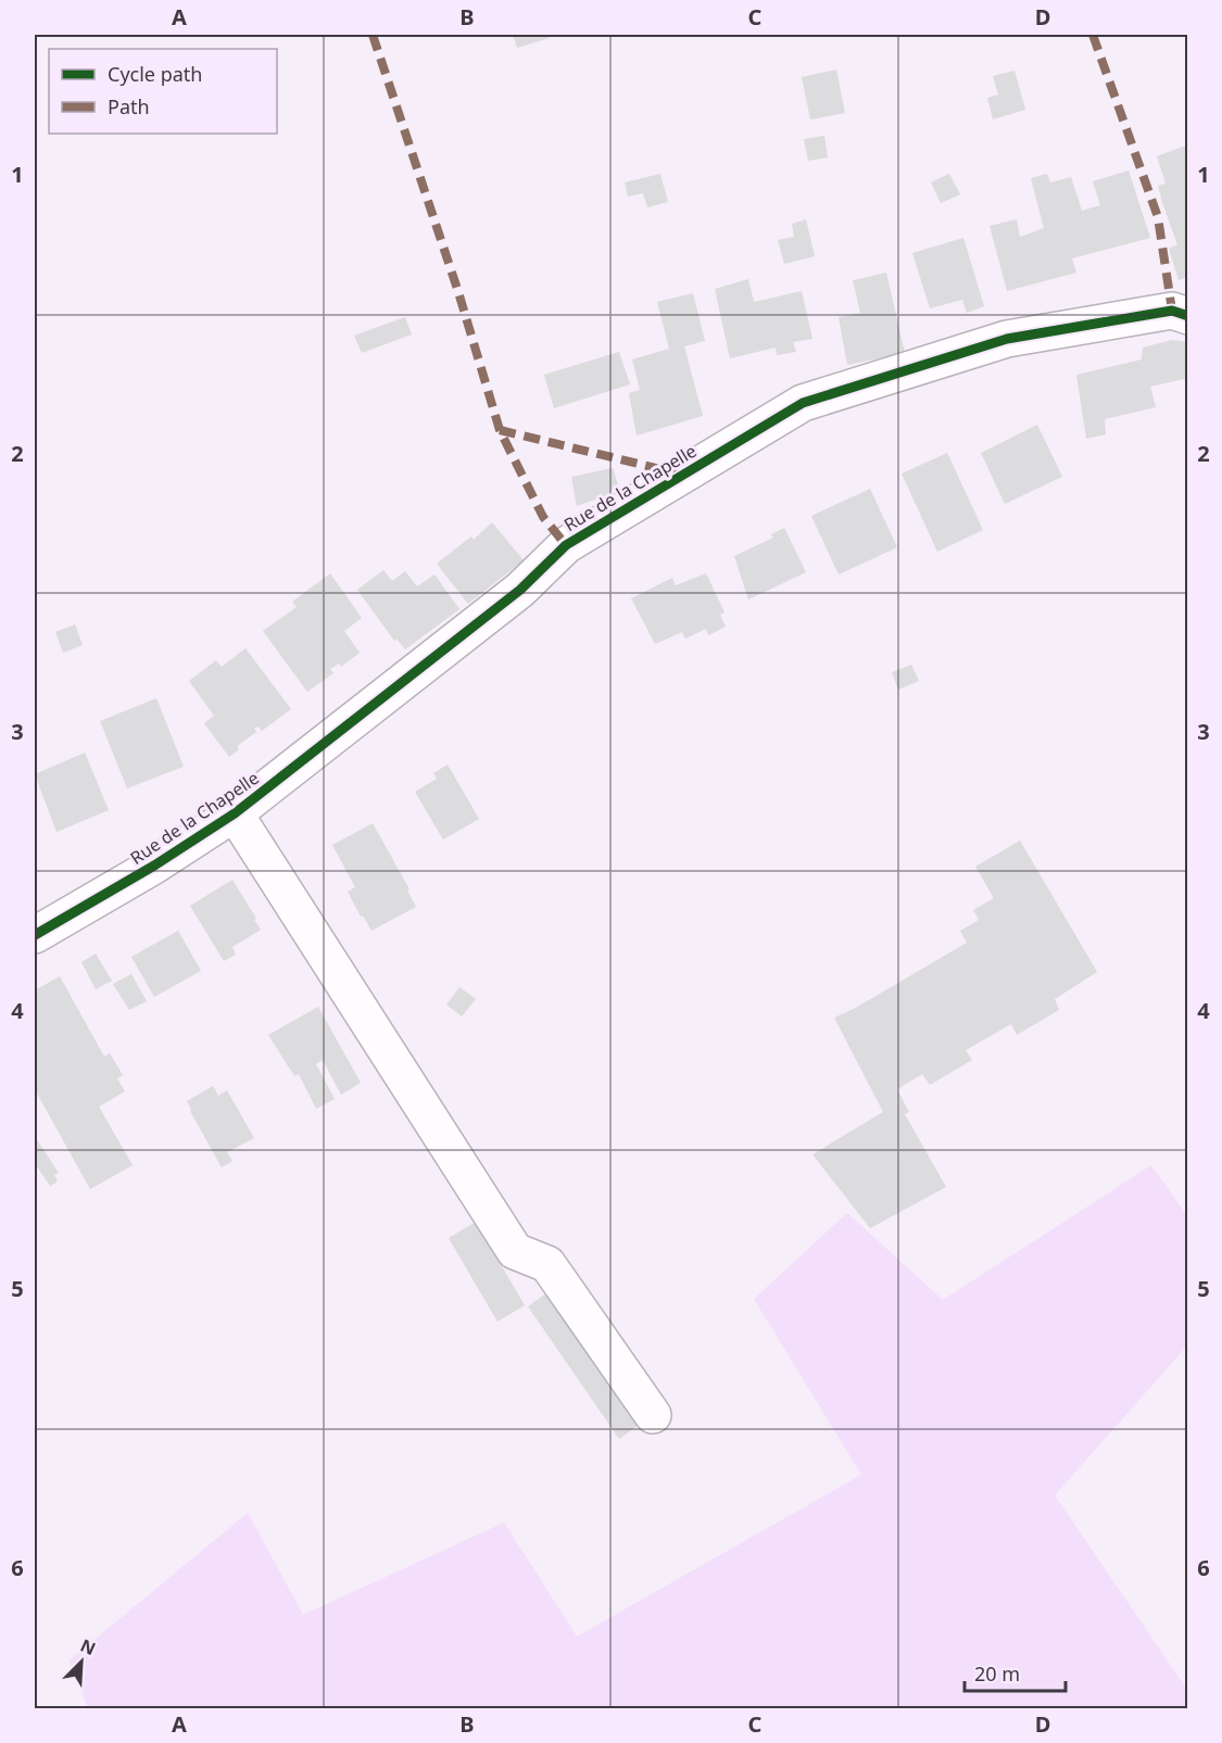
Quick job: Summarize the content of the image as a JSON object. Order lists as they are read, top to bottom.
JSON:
{
  "streets": {
    "street": ["Rue de la Chapelle"]
  },
  "legend": ["Cycle path", "Path"],
  "scale_bar": "20 m",
  "north": "top right",
  "grid": {
    "columns": [
      "A",
      "B",
      "C",
      "D"
    ],
    "rows": [
      "1",
      "2",
      "3",
      "4",
      "5",
      "6"
    ]
  }
}
